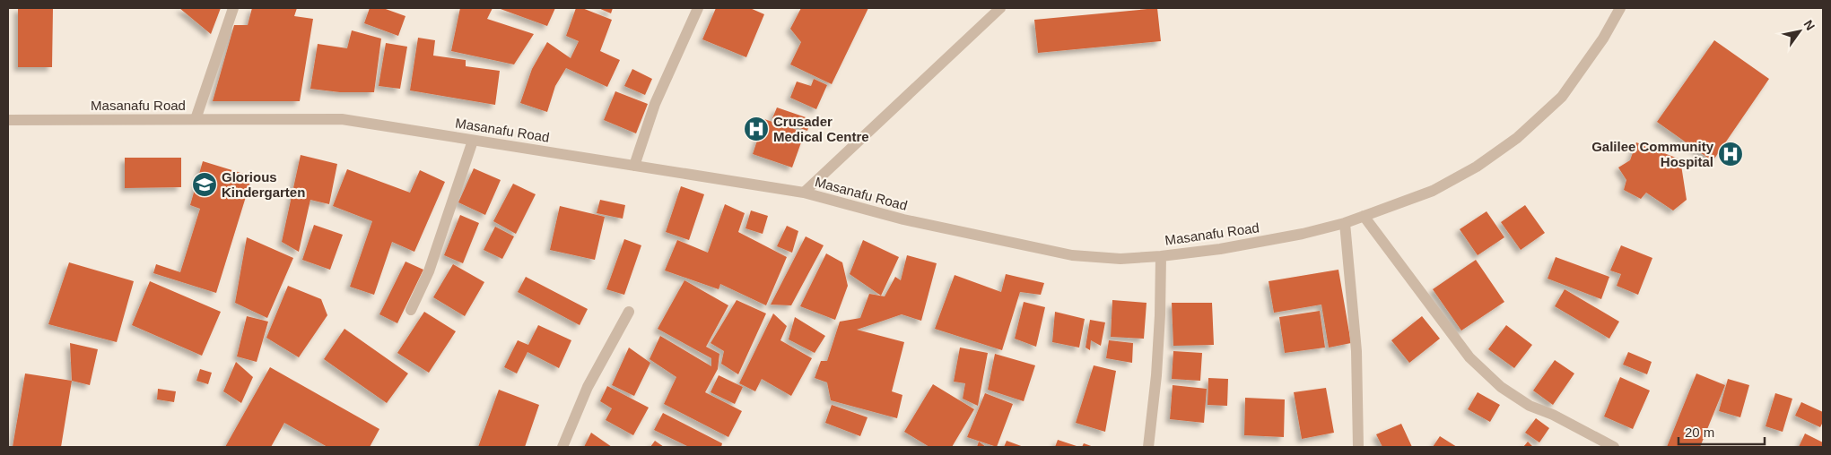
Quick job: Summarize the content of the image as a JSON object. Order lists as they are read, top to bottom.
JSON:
{
  "streets": {
    "street": ["Masanafu Road"]
  },
  "places": {
    "hospital": ["Crusader Medical Centre", "Galilee Community Hospital"],
    "school or university": ["Glorious Kindergarten"]
  },
  "scale_bar": "20 m",
  "north": "top right"
}
